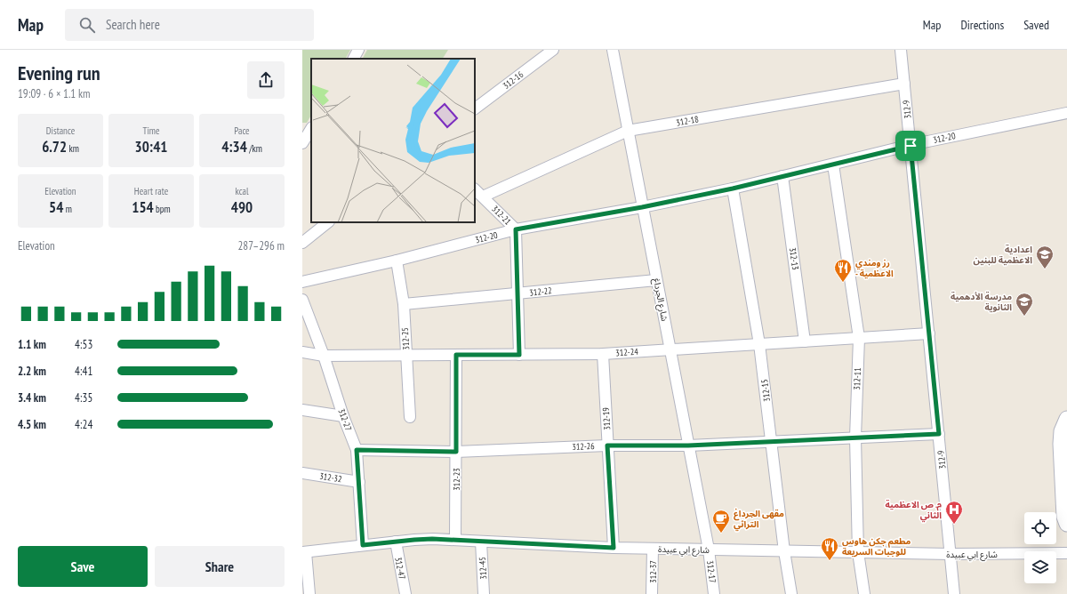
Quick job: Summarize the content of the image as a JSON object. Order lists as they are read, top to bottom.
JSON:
{
  "streets": {
    "street": [
      "312-16",
      "312-9",
      "312-18",
      "312-20",
      "312-21",
      "312-13",
      "312-22",
      "شارع الجرداغ",
      "312-25",
      "312-24",
      "312-11",
      "312-15",
      "312-19",
      "312-27",
      "312-26",
      "312-32",
      "312-23",
      "شارع ابي عبيدة",
      "312-47",
      "312-45",
      "312-37",
      "312-17"
    ]
  },
  "crossings": [
    ["312-9", "312-18"],
    ["312-9", "312-20"],
    ["312-9", "312-24"],
    ["312-9", "312-26"],
    ["312-9", "شارع ابي عبيدة"],
    ["312-18", "312-21"],
    ["312-18", "شارع الجرداغ"],
    ["312-20", "312-21"],
    ["312-20", "312-13"],
    ["312-20", "شارع الجرداغ"],
    ["312-20", "312-25"],
    ["312-20", "312-11"],
    ["312-20", "312-15"],
    ["312-21", "312-22"],
    ["312-21", "312-24"],
    ["312-13", "312-24"],
    ["312-22", "شارع الجرداغ"],
    ["312-22", "312-25"],
    ["شارع الجرداغ", "312-24"],
    ["شارع الجرداغ", "312-26"],
    ["شارع الجرداغ", "شارع ابي عبيدة"],
    ["شارع الجرداغ", "312-17"],
    ["312-25", "312-24"],
    ["312-24", "312-11"],
    ["312-24", "312-15"],
    ["312-24", "312-19"],
    ["312-24", "312-27"],
    ["312-24", "312-23"],
    ["312-11", "312-26"],
    ["312-11", "شارع ابي عبيدة"],
    ["312-15", "312-26"],
    ["312-15", "شارع ابي عبيدة"],
    ["312-19", "312-26"],
    ["312-19", "شارع ابي عبيدة"],
    ["312-27", "312-26"],
    ["312-27", "312-32"],
    ["312-27", "شارع ابي عبيدة"],
    ["312-26", "312-23"],
    ["312-23", "شارع ابي عبيدة"],
    ["شارع ابي عبيدة", "312-47"],
    ["شارع ابي عبيدة", "312-45"],
    ["شارع ابي عبيدة", "312-37"],
    ["شارع ابي عبيدة", "312-17"]
  ],
  "places": {
    "school or university": ["اعدادية الاعظمية للبنين", "مدرسة الأدهمية الثانوية"],
    "restaurant": ["رز ومندي - الاعظمية", "مطعم جكن هاوس للوجبات السريعة"],
    "hospital": ["م. ص الاعظمية الثاني"],
    "cafe": ["مقهى الجرداغ التراثي"]
  },
  "page": {
    "header": "Map",
    "search": "Search here",
    "nav": ["Map", "Directions", "Saved"],
    "heading": ["Evening run", "19:09 · 6 × 1.1 km"],
    "stats": [
      ["Distance", "6.72 km"],
      ["Time", "30:41"],
      ["Pace", "4:34 /km"],
      ["Elevation", "54 m"],
      ["Heart rate", "154 bpm"],
      ["kcal", "490"]
    ],
    "chart": ["Elevation", "287–296 m"],
    "list": [
      {
        "name": "1.1 km",
        "note": "4:53"
      },
      {
        "name": "2.2 km",
        "note": "4:41"
      },
      {
        "name": "3.4 km",
        "note": "4:35"
      },
      {
        "name": "4.5 km",
        "note": "4:24"
      }
    ],
    "buttons": ["Save", "Share"]
  }
}
